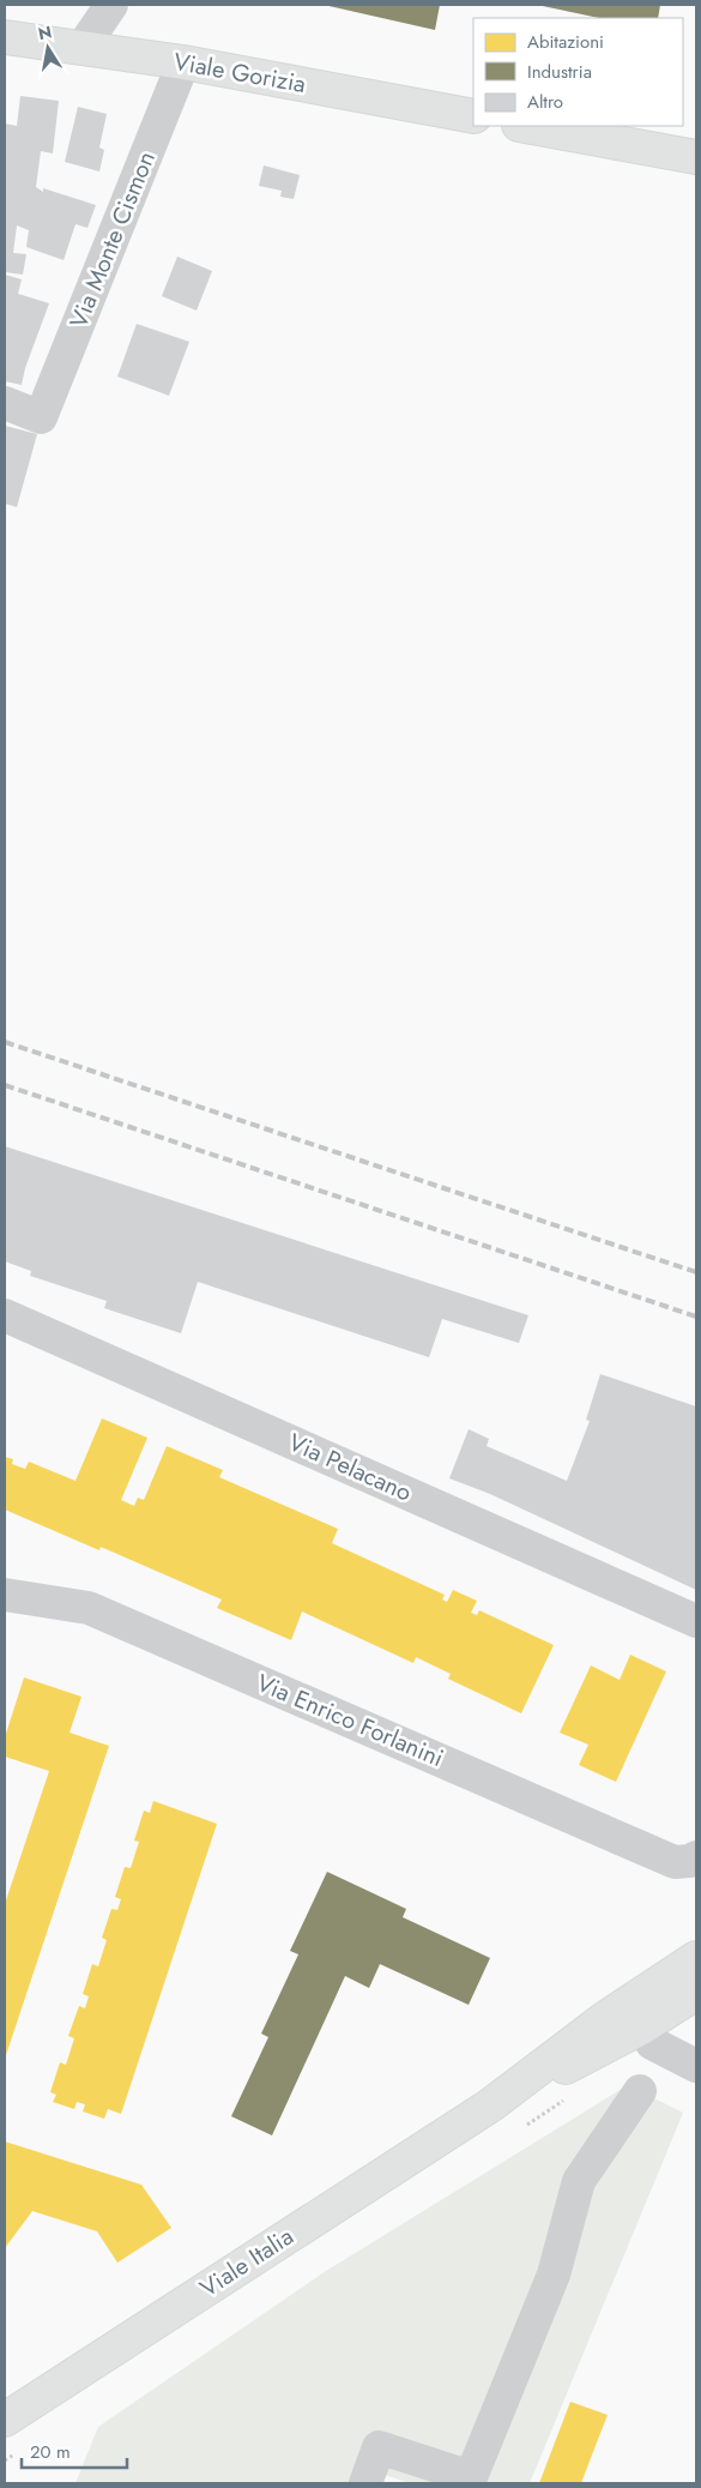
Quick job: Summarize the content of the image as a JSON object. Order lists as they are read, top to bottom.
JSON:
{
  "streets": {
    "main road": ["Viale Gorizia", "Viale Italia"],
    "street": ["Via Monte Cismon", "Via Pelacano", "Via Enrico Forlanini"]
  },
  "crossings": [
    ["Viale Gorizia", "Via Monte Cismon"]
  ],
  "legend": ["Abitazioni", "Industria", "Altro"],
  "scale_bar": "20 m",
  "north": "top"
}
